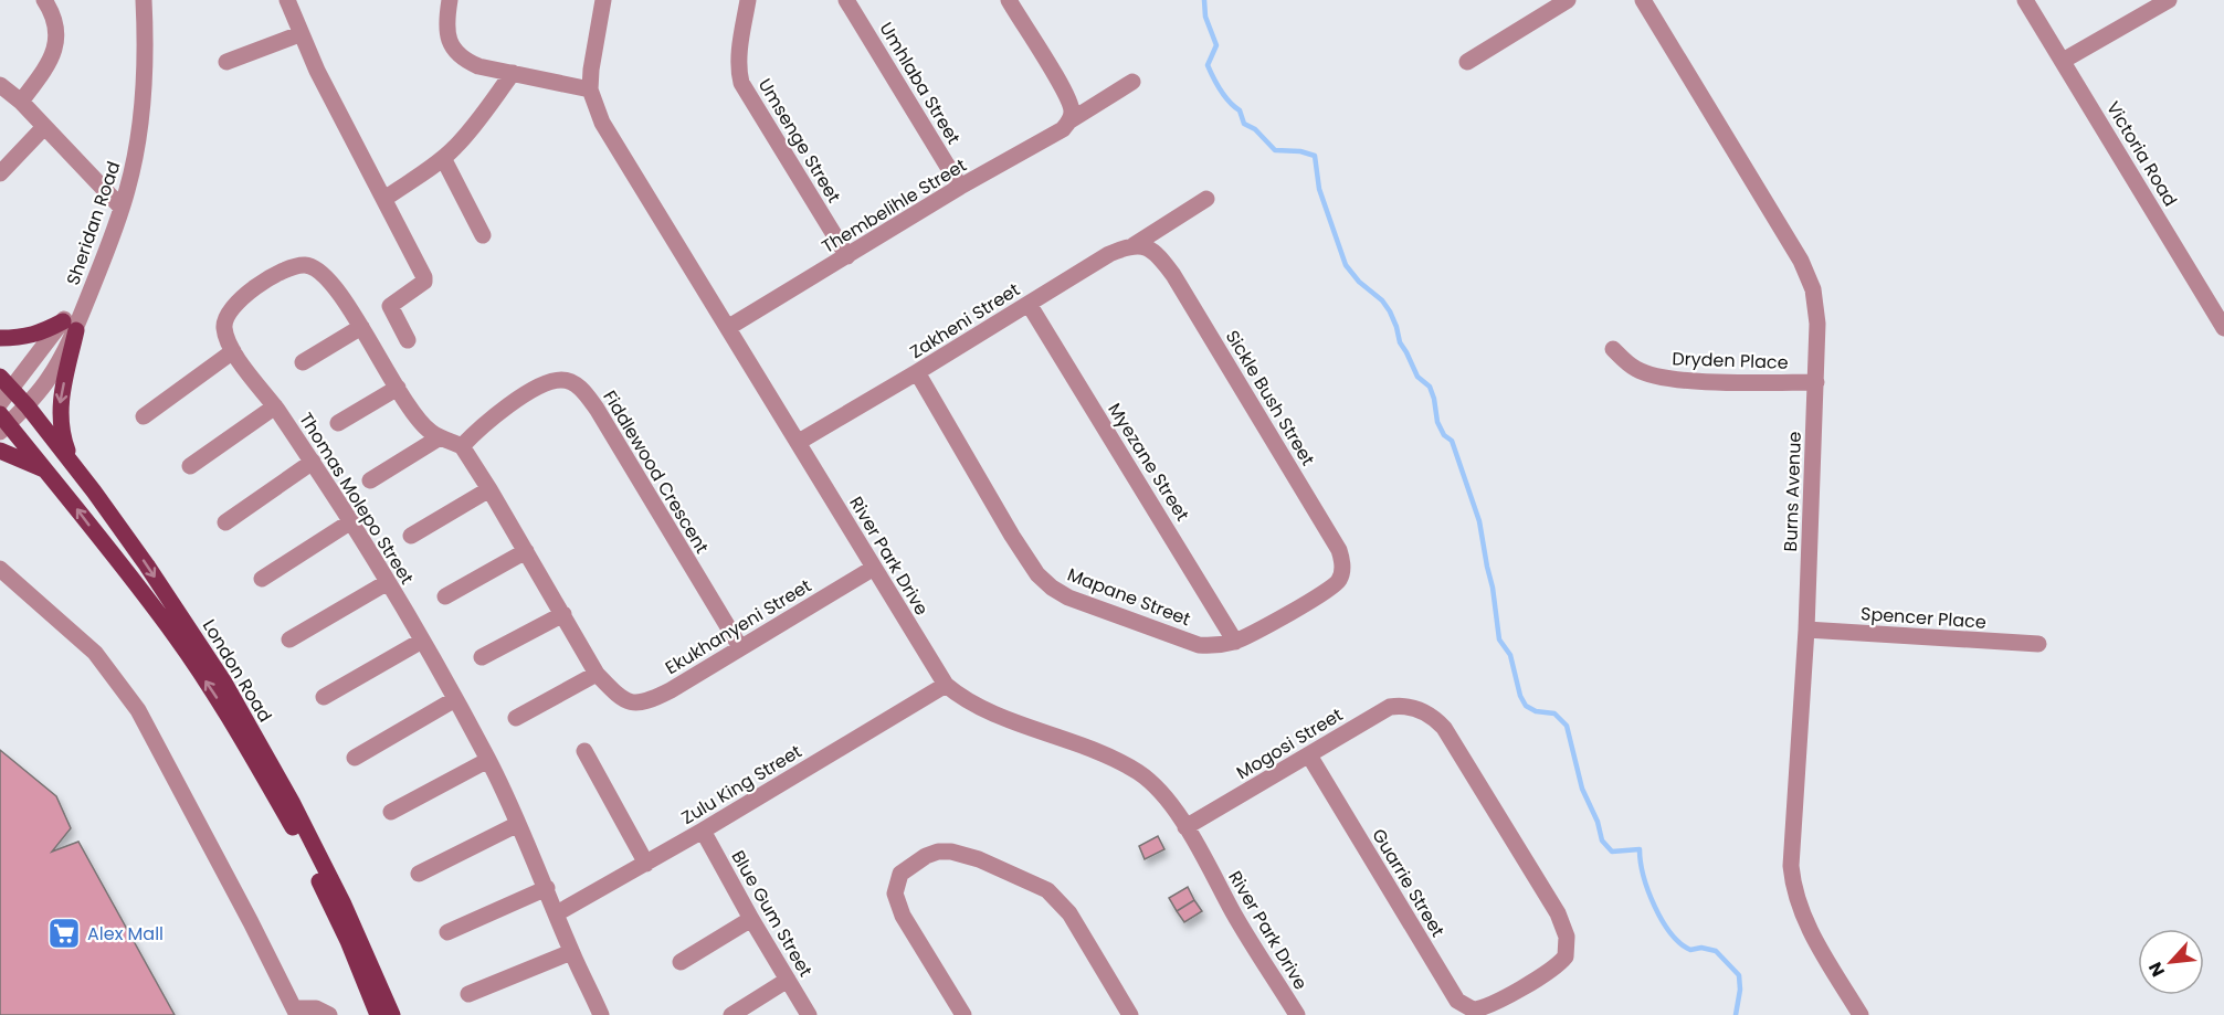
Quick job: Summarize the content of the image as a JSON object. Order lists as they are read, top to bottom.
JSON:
{
  "streets": {
    "main road": ["London Road"],
    "street": [
      "Umhlaba Street",
      "Umsenge Street",
      "Victoria Road",
      "Thembelihle Street",
      "Sheridan Road",
      "Zakheni Street",
      "Dryden Place",
      "Sickle Bush Street",
      "Myezane Street",
      "Fiddlewood Crescent",
      "Burns Avenue",
      "Thomas Molepo Street",
      "River Park Drive",
      "Mapane Street",
      "Spencer Place",
      "Ekukhanyeni Street",
      "Mogosi Street",
      "Zulu King Street",
      "Guarrie Street",
      "Blue Gum Street"
    ]
  },
  "crossings": [
    ["Umhlaba Street", "Thembelihle Street"],
    ["Umsenge Street", "Thembelihle Street"],
    ["Thembelihle Street", "River Park Drive"],
    ["Sheridan Road", "London Road"],
    ["Zakheni Street", "Sickle Bush Street"],
    ["Zakheni Street", "Myezane Street"],
    ["Zakheni Street", "River Park Drive"],
    ["Zakheni Street", "Mapane Street"],
    ["Dryden Place", "Burns Avenue"],
    ["Sickle Bush Street", "Mapane Street"],
    ["Myezane Street", "Mapane Street"],
    ["Fiddlewood Crescent", "Thomas Molepo Street"],
    ["Fiddlewood Crescent", "Ekukhanyeni Street"],
    ["Burns Avenue", "Spencer Place"],
    ["Thomas Molepo Street", "Zulu King Street"],
    ["River Park Drive", "Ekukhanyeni Street"],
    ["River Park Drive", "Mogosi Street"],
    ["River Park Drive", "Zulu King Street"],
    ["Mogosi Street", "Guarrie Street"],
    ["Zulu King Street", "Blue Gum Street"]
  ],
  "places": {
    "supermarket": ["Alex Mall"]
  },
  "north": "bottom left"
}
